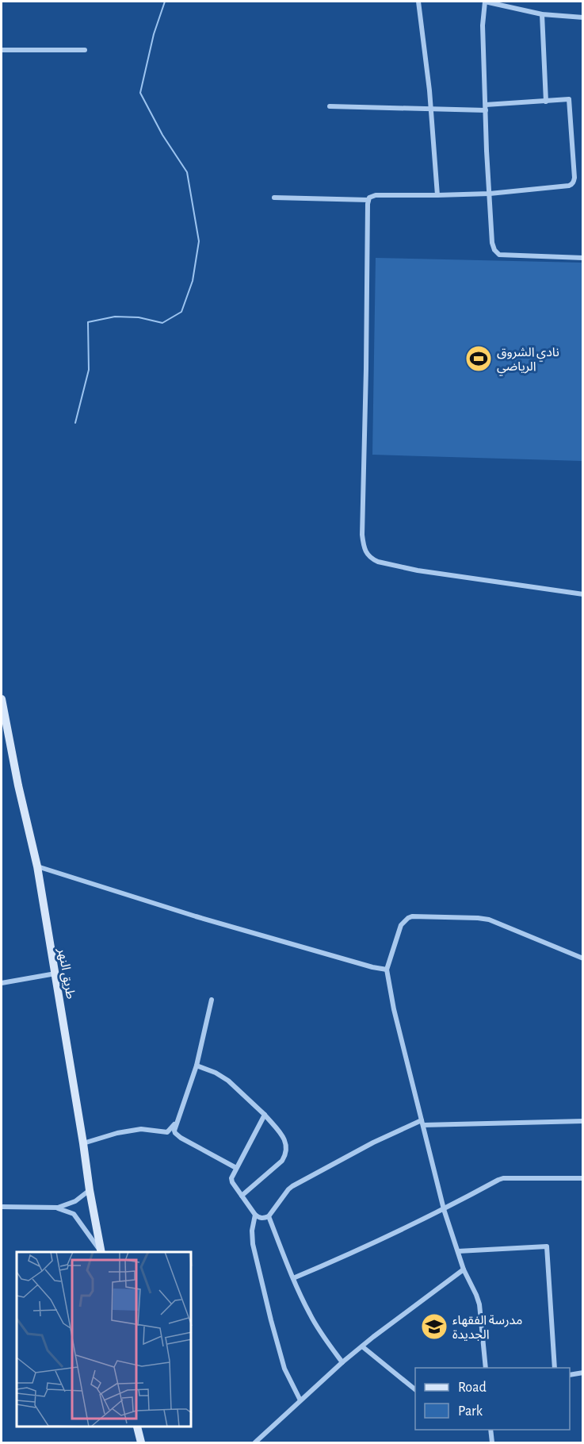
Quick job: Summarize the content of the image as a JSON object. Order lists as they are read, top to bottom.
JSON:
{
  "streets": {
    "main road": ["طريق النهر"]
  },
  "places": {
    "sports": ["نادي الشروق الرياضي"],
    "school or university": ["مدرسة الفقهاء الجديدة"]
  },
  "legend": ["Road", "Park"]
}
